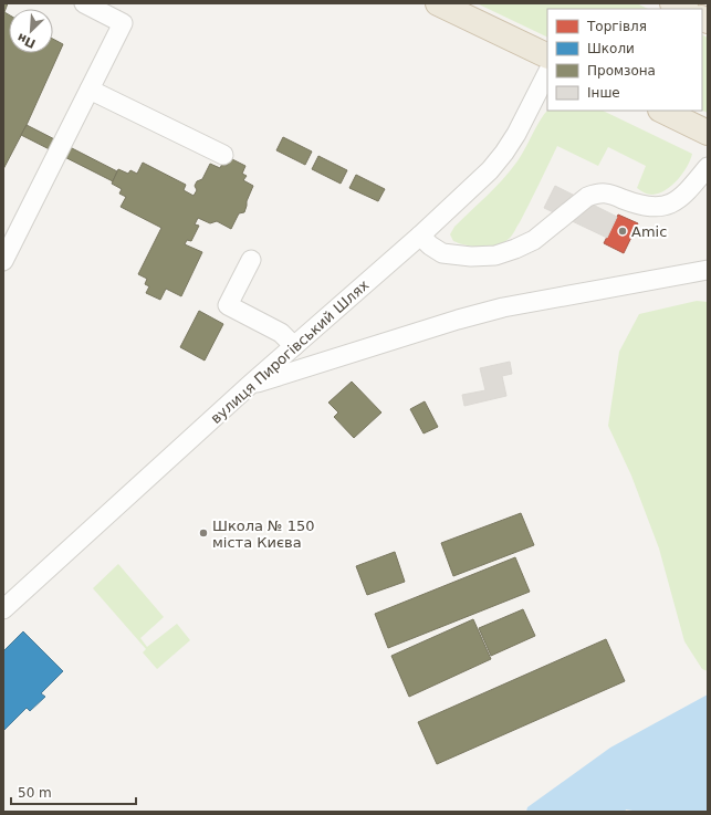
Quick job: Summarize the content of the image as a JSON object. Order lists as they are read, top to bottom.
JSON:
{
  "streets": {
    "street": ["вулиця Пирогівський Шлях"]
  },
  "places": ["Amic", "Школа № 150 міста Києва"],
  "legend": [
    "Торгівля",
    "Школи",
    "Промзона",
    "Інше"
  ],
  "scale_bar": "50 m",
  "north": "bottom left"
}
